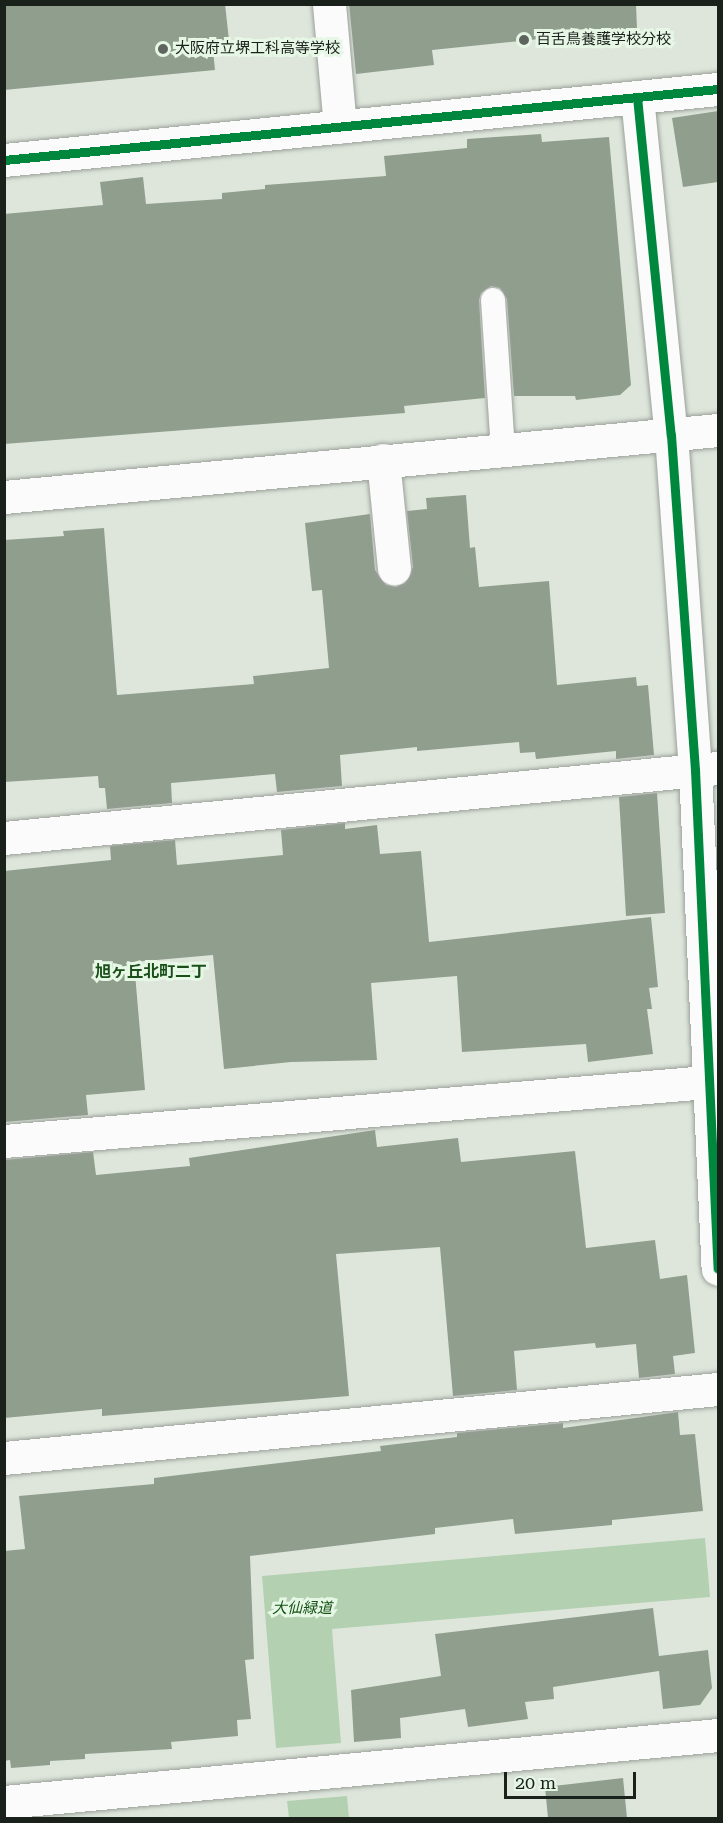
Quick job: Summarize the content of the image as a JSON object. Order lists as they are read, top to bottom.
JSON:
{
  "districts": ["旭ヶ丘北町二丁"],
  "parks": ["大仙緑道"],
  "places": ["百舌鳥養護学校分校", "大阪府立堺工科高等学校"],
  "scale_bar": "20 m"
}
